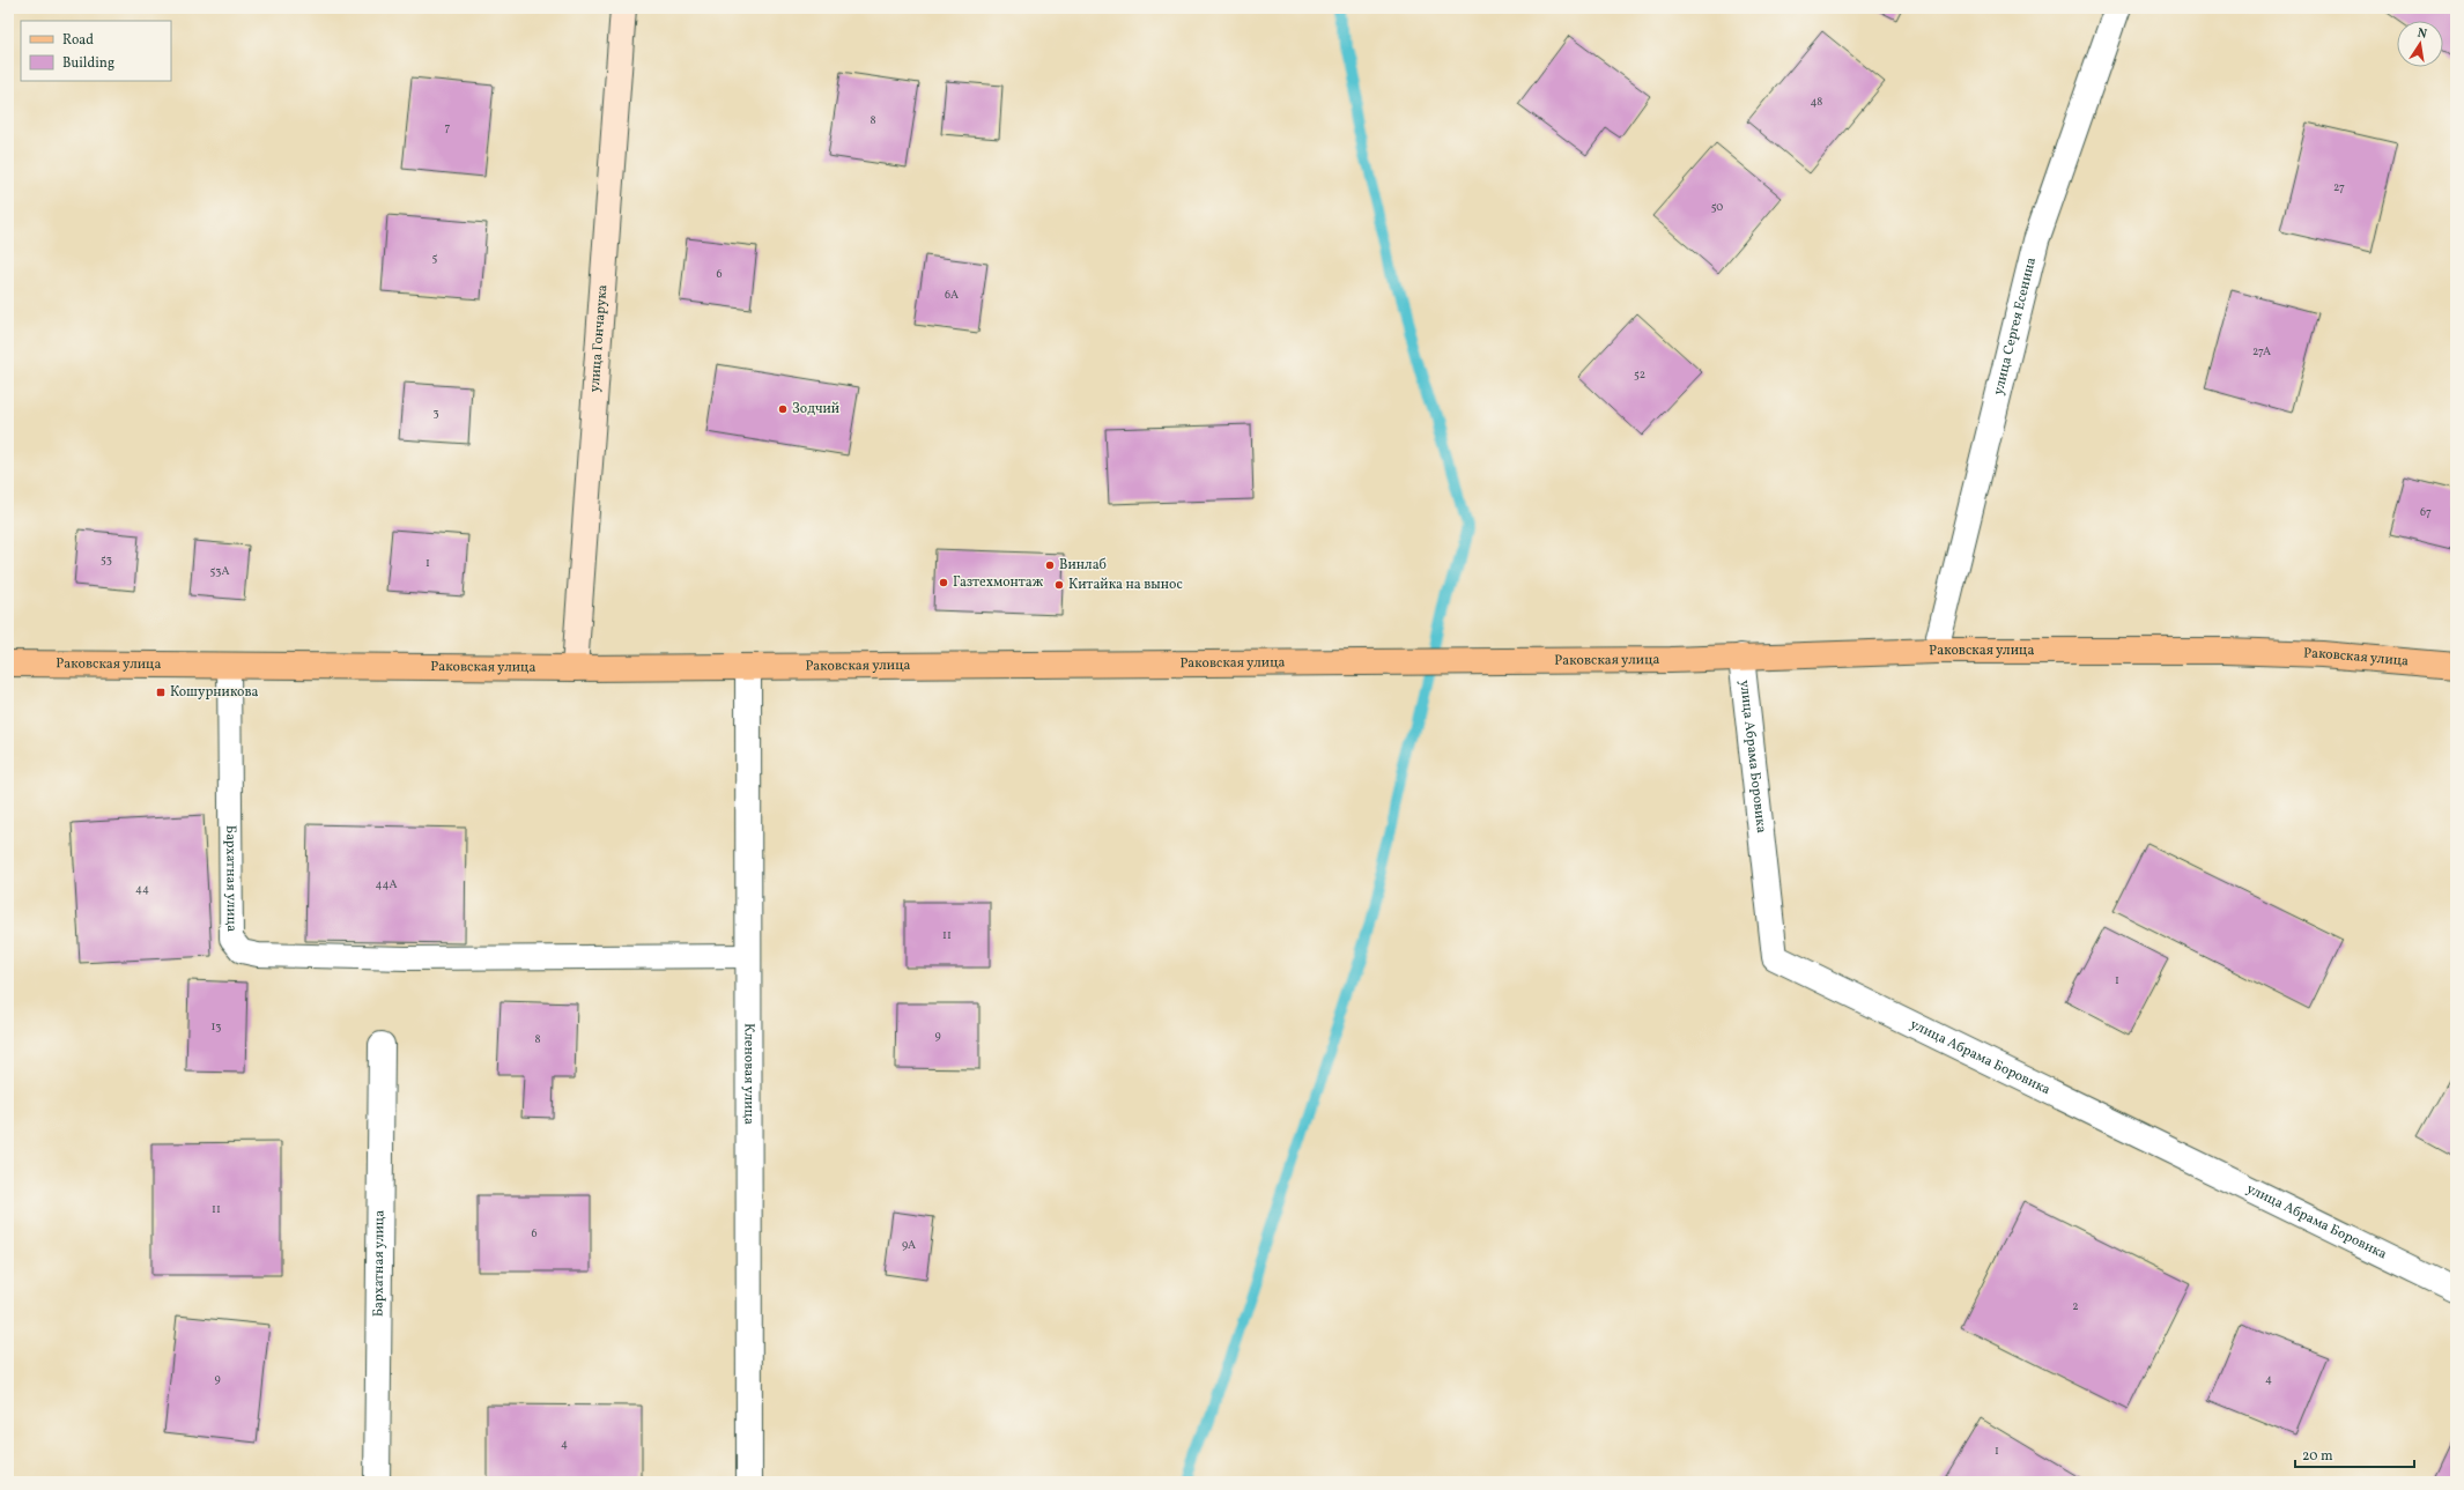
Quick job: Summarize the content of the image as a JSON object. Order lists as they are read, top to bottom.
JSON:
{
  "streets": {
    "main road": ["Раковская улица"],
    "street": [
      "улица Сергея Есенина",
      "улица Гончарука",
      "улица Абрама Боровика",
      "Бархатная улица",
      "Кленовая улица"
    ]
  },
  "crossings": [
    ["улица Сергея Есенина", "Раковская улица"],
    ["улица Гончарука", "Раковская улица"],
    ["Раковская улица", "улица Абрама Боровика"],
    ["Раковская улица", "Бархатная улица"],
    ["Раковская улица", "Кленовая улица"],
    ["Бархатная улица", "Кленовая улица"]
  ],
  "places": {
    "other": [
      "Зодчий",
      "Винлаб",
      "Газтехмонтаж",
      "Китайка на вынос"
    ],
    "transit": ["Кошурникова"]
  },
  "house_numbers": [
    "48",
    "8",
    "7",
    "27",
    "50",
    "5",
    "6",
    "6А",
    "27А",
    "52",
    "3",
    "67",
    "53",
    "1",
    "53А",
    "44А",
    "44",
    "11",
    "1",
    "13",
    "9",
    "8",
    "11",
    "6",
    "9А",
    "2",
    "9",
    "4",
    "4",
    "1"
  ],
  "legend": ["Road", "Building"],
  "scale_bar": "20 m",
  "north": "top"
}
